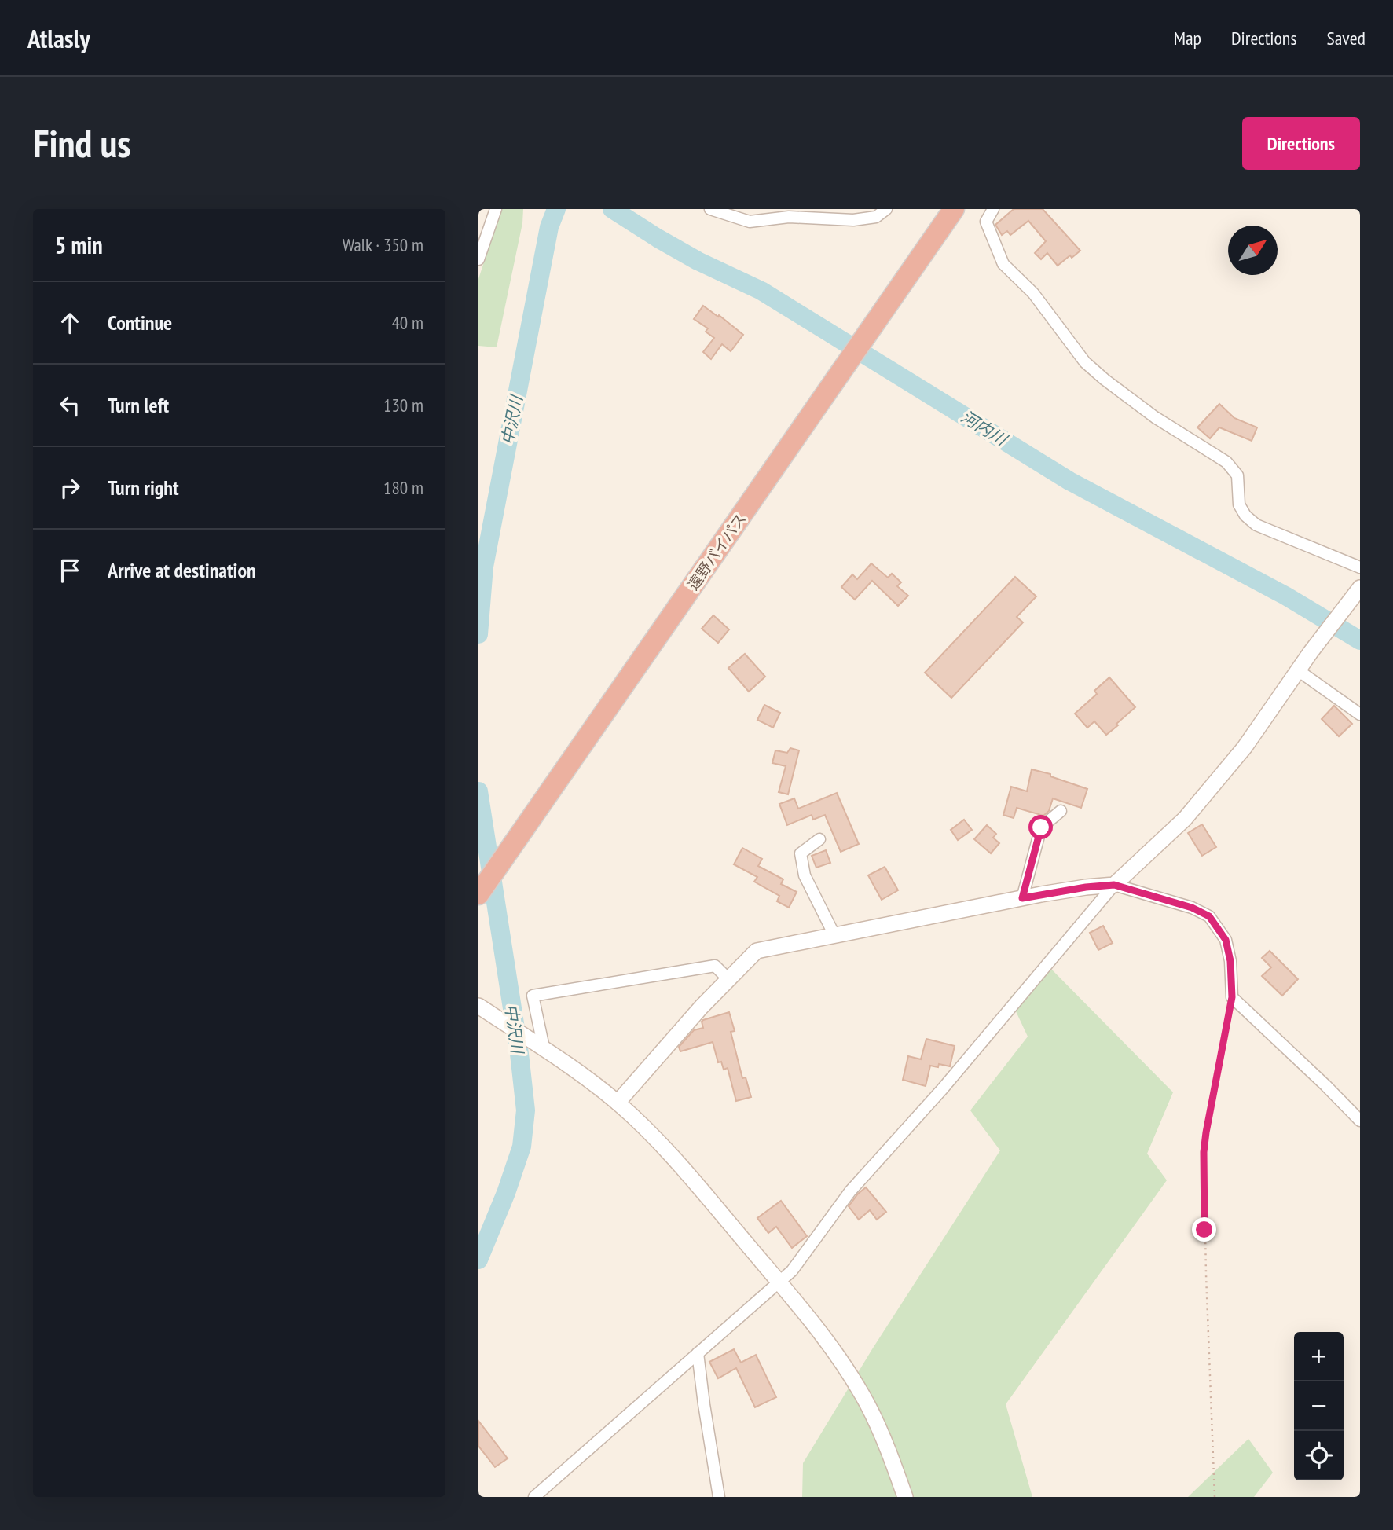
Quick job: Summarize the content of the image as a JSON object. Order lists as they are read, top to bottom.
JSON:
{
  "streets": {
    "highway": ["遠野バイパス"]
  },
  "water": ["中沢川", "河内川"],
  "north": "top right",
  "page": {
    "header": "Atlasly",
    "nav": ["Map", "Directions", "Saved"],
    "buttons": "Directions",
    "title": "Find us",
    "heading": ["5 min", "Walk · 350 m"],
    "list": [
      ["Continue", "40 m"],
      ["Turn left", "130 m"],
      ["Turn right", "180 m"],
      "Arrive at destination"
    ],
    "map_buttons": ["+", "−"]
  }
}
